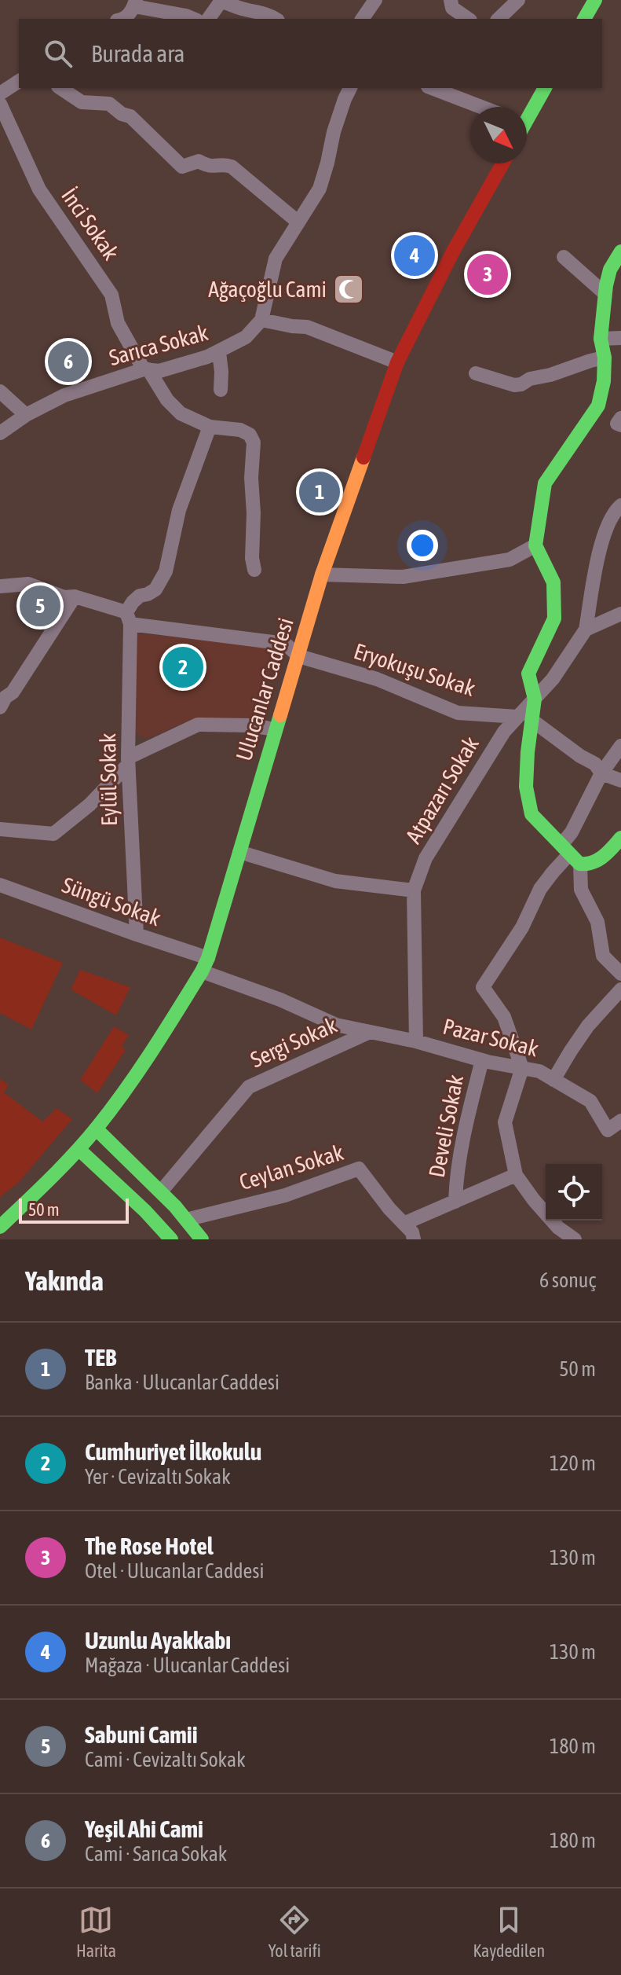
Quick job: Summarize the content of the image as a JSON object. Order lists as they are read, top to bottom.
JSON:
{
  "streets": {
    "main road": ["Ulucanlar Caddesi"],
    "street": [
      "İnci Sokak",
      "Sarıca Sokak",
      "Eryokuşu Sokak",
      "Eylül Sokak",
      "Atpazarı Sokak",
      "Süngü Sokak",
      "Pazar Sokak",
      "Sergi Sokak",
      "Develi Sokak",
      "Ceylan Sokak"
    ]
  },
  "crossings": [
    ["İnci Sokak", "Sarıca Sokak"],
    ["Eryokuşu Sokak", "Ulucanlar Caddesi"],
    ["Eryokuşu Sokak", "Eylül Sokak"],
    ["Eryokuşu Sokak", "Atpazarı Sokak"],
    ["Ulucanlar Caddesi", "Süngü Sokak"],
    ["Eylül Sokak", "Süngü Sokak"],
    ["Atpazarı Sokak", "Pazar Sokak"],
    ["Atpazarı Sokak", "Sergi Sokak"],
    ["Süngü Sokak", "Sergi Sokak"],
    ["Pazar Sokak", "Sergi Sokak"],
    ["Pazar Sokak", "Develi Sokak"]
  ],
  "places": {
    "mosque": ["Ağaçoğlu Cami"]
  },
  "scale_bar": "50 m",
  "north": "bottom right",
  "page": {
    "search": "Burada ara",
    "pins": [
      "4",
      "3",
      "6",
      "1",
      "5",
      "2"
    ],
    "scale": "50 m",
    "heading": ["Yakında", "6 sonuç"],
    "list": [
      {
        "mark": "1",
        "name": "TEB",
        "note": "Banka · Ulucanlar Caddesi",
        "value": "50 m"
      },
      {
        "mark": "2",
        "name": "Cumhuriyet İlkokulu",
        "note": "Yer · Cevizaltı Sokak",
        "value": "120 m"
      },
      {
        "mark": "3",
        "name": "The Rose Hotel",
        "note": "Otel · Ulucanlar Caddesi",
        "value": "130 m"
      },
      {
        "mark": "4",
        "name": "Uzunlu Ayakkabı",
        "note": "Mağaza · Ulucanlar Caddesi",
        "value": "130 m"
      },
      {
        "mark": "5",
        "name": "Sabuni Camii",
        "note": "Cami · Cevizaltı Sokak",
        "value": "180 m"
      },
      {
        "mark": "6",
        "name": "Yeşil Ahi Cami",
        "note": "Cami · Sarıca Sokak",
        "value": "180 m"
      }
    ],
    "nav": ["Harita", "Yol tarifi", "Kaydedilen"]
  }
}
